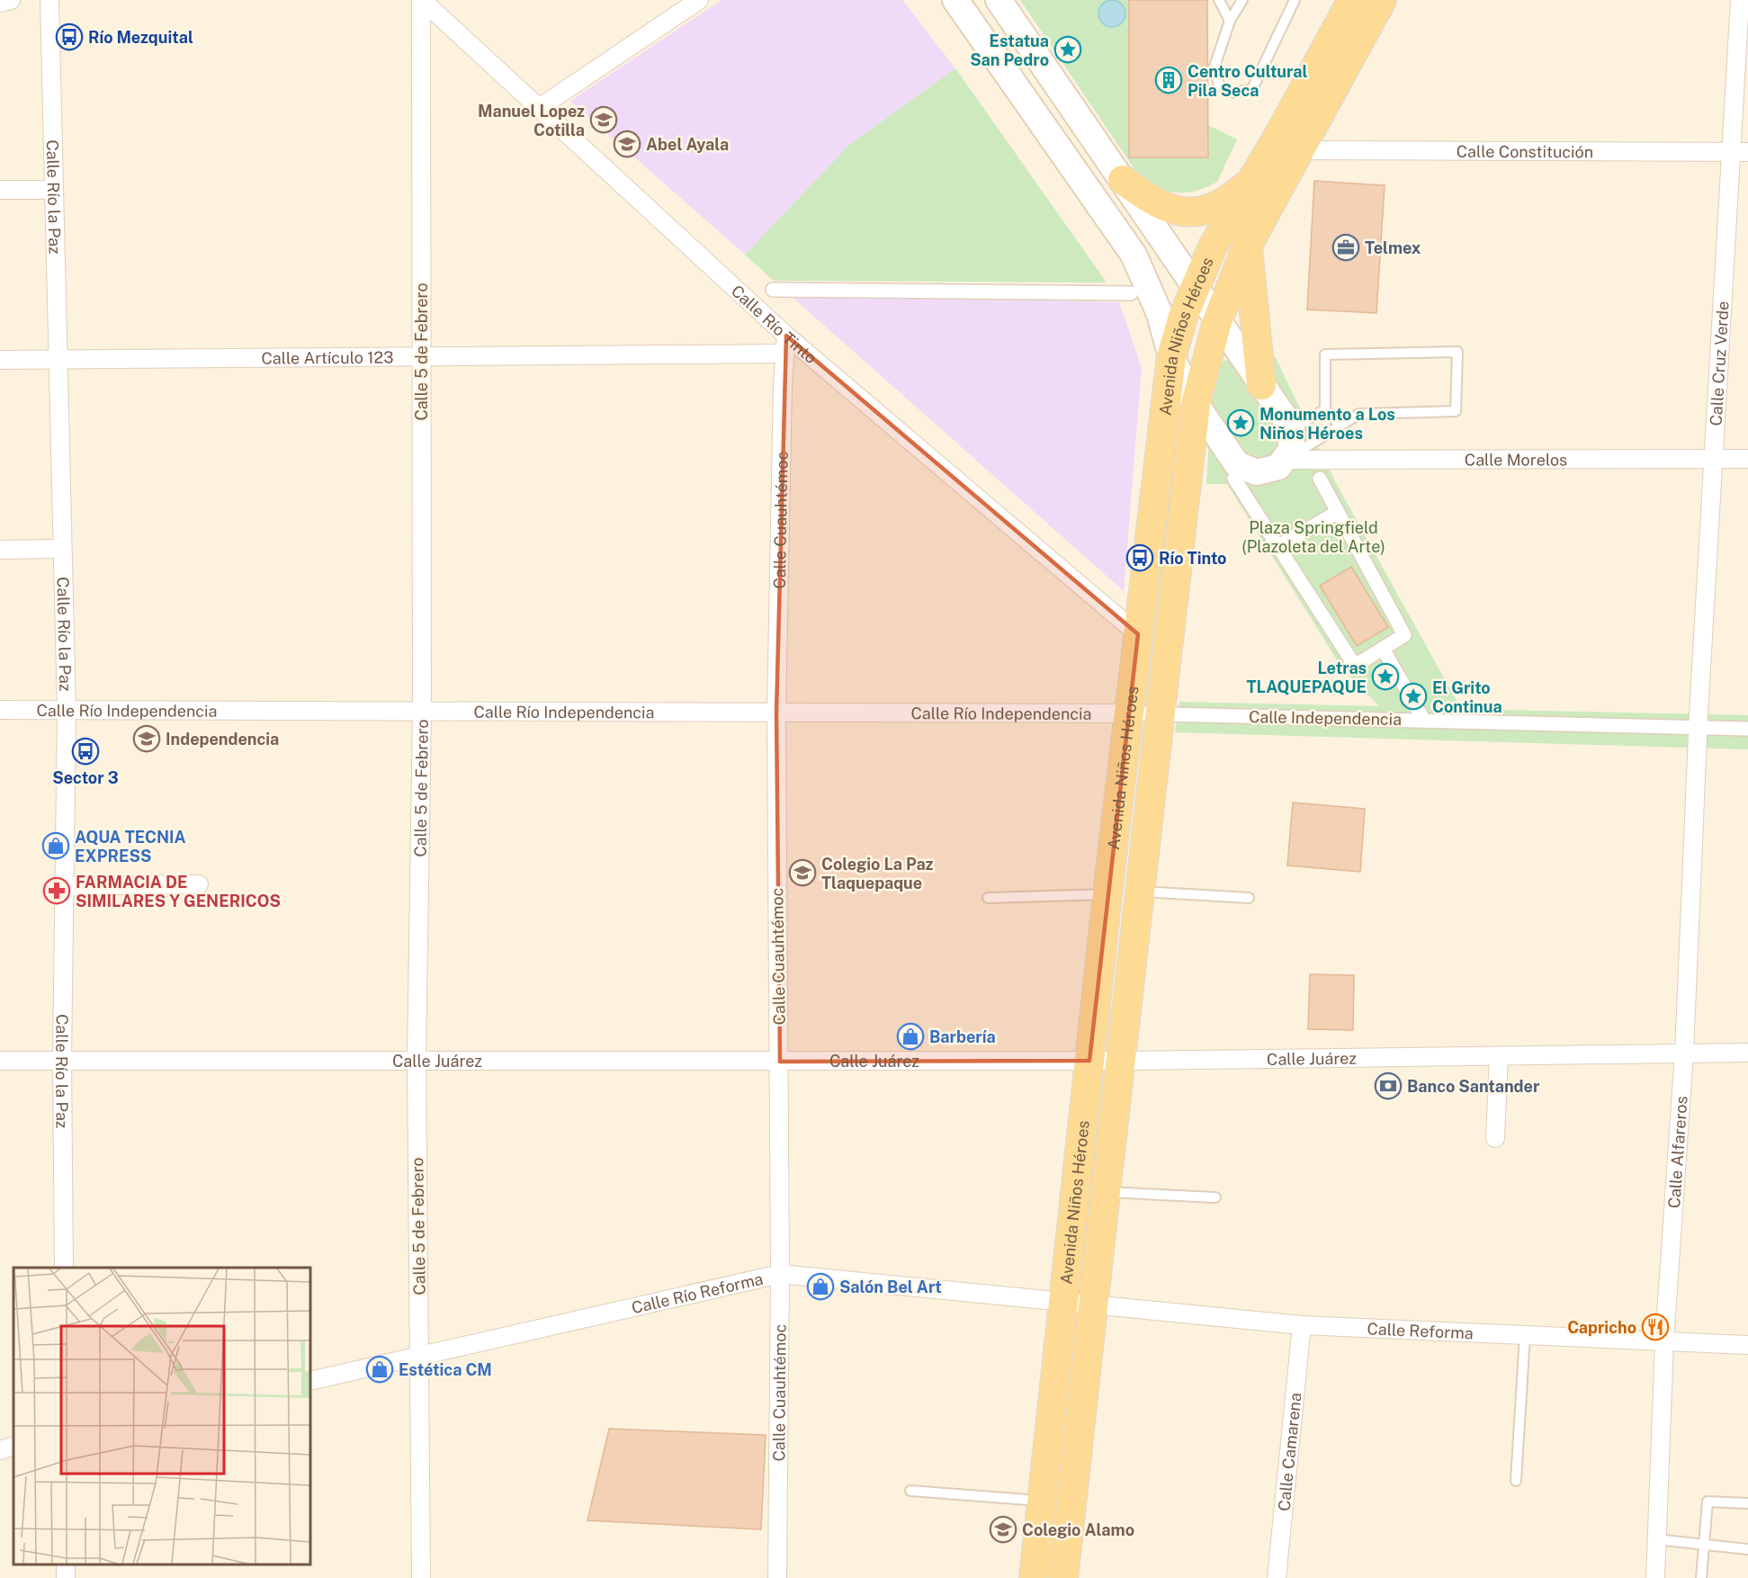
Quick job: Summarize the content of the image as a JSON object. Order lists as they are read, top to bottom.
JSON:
{
  "streets": {
    "main road": ["Avenida Niños Héroes"],
    "street": [
      "Calle Constitución",
      "Calle Río la Paz",
      "Calle Río Tinto",
      "Calle 5 de Febrero",
      "Calle Artículo 123",
      "Calle Cruz Verde",
      "Calle Morelos",
      "Calle Cuauhtémoc",
      "Calle Río Independencia",
      "Calle Independencia",
      "Calle Juárez",
      "Calle Alfareros",
      "Calle Río Reforma",
      "Calle Reforma",
      "Calle Camarena"
    ]
  },
  "crossings": [
    ["Calle Constitución", "Avenida Niños Héroes"],
    ["Calle Constitución", "Calle Cruz Verde"],
    ["Calle Río la Paz", "Calle Artículo 123"],
    ["Calle Río la Paz", "Calle Río Independencia"],
    ["Calle Río la Paz", "Calle Juárez"],
    ["Calle Río Tinto", "Avenida Niños Héroes"],
    ["Calle Río Tinto", "Calle 5 de Febrero"],
    ["Calle Río Tinto", "Calle Cuauhtémoc"],
    ["Avenida Niños Héroes", "Calle Río Independencia"],
    ["Avenida Niños Héroes", "Calle Independencia"],
    ["Avenida Niños Héroes", "Calle Juárez"],
    ["Avenida Niños Héroes", "Calle Río Reforma"],
    ["Avenida Niños Héroes", "Calle Reforma"],
    ["Calle 5 de Febrero", "Calle Artículo 123"],
    ["Calle 5 de Febrero", "Calle Río Independencia"],
    ["Calle 5 de Febrero", "Calle Juárez"],
    ["Calle 5 de Febrero", "Calle Río Reforma"],
    ["Calle Artículo 123", "Calle Cuauhtémoc"],
    ["Calle Cruz Verde", "Calle Morelos"],
    ["Calle Cruz Verde", "Calle Independencia"],
    ["Calle Cruz Verde", "Calle Alfareros"],
    ["Calle Cuauhtémoc", "Calle Río Independencia"],
    ["Calle Cuauhtémoc", "Calle Juárez"],
    ["Calle Cuauhtémoc", "Calle Río Reforma"],
    ["Calle Río Independencia", "Calle Independencia"],
    ["Calle Independencia", "Calle Alfareros"],
    ["Calle Juárez", "Calle Alfareros"],
    ["Calle Alfareros", "Calle Reforma"],
    ["Calle Río Reforma", "Calle Reforma"],
    ["Calle Reforma", "Calle Camarena"]
  ],
  "parks": ["Plaza Springfield (Plazoleta del Arte)"],
  "places": {
    "bus stop": ["Río Mezquital", "Río Tinto", "Sector 3"],
    "place": [
      "Estatua San Pedro",
      "Monumento a Los Niños Héroes",
      "Letras TLAQUEPAQUE",
      "El Grito Continua"
    ],
    "building": ["Centro Cultural Pila Seca"],
    "school or university": [
      "Manuel Lopez Cotilla",
      "Abel Ayala",
      "Independencia",
      "Colegio La Paz Tlaquepaque",
      "Colegio Alamo"
    ],
    "office": ["Telmex"],
    "shop": [
      "AQUA TECNIA EXPRESS",
      "Barbería",
      "Salón Bel Art",
      "Estética CM"
    ],
    "pharmacy": ["FARMACIA DE SIMILARES Y GENERICOS"],
    "bank": ["Banco Santander"],
    "restaurant": ["Capricho"]
  }
}
